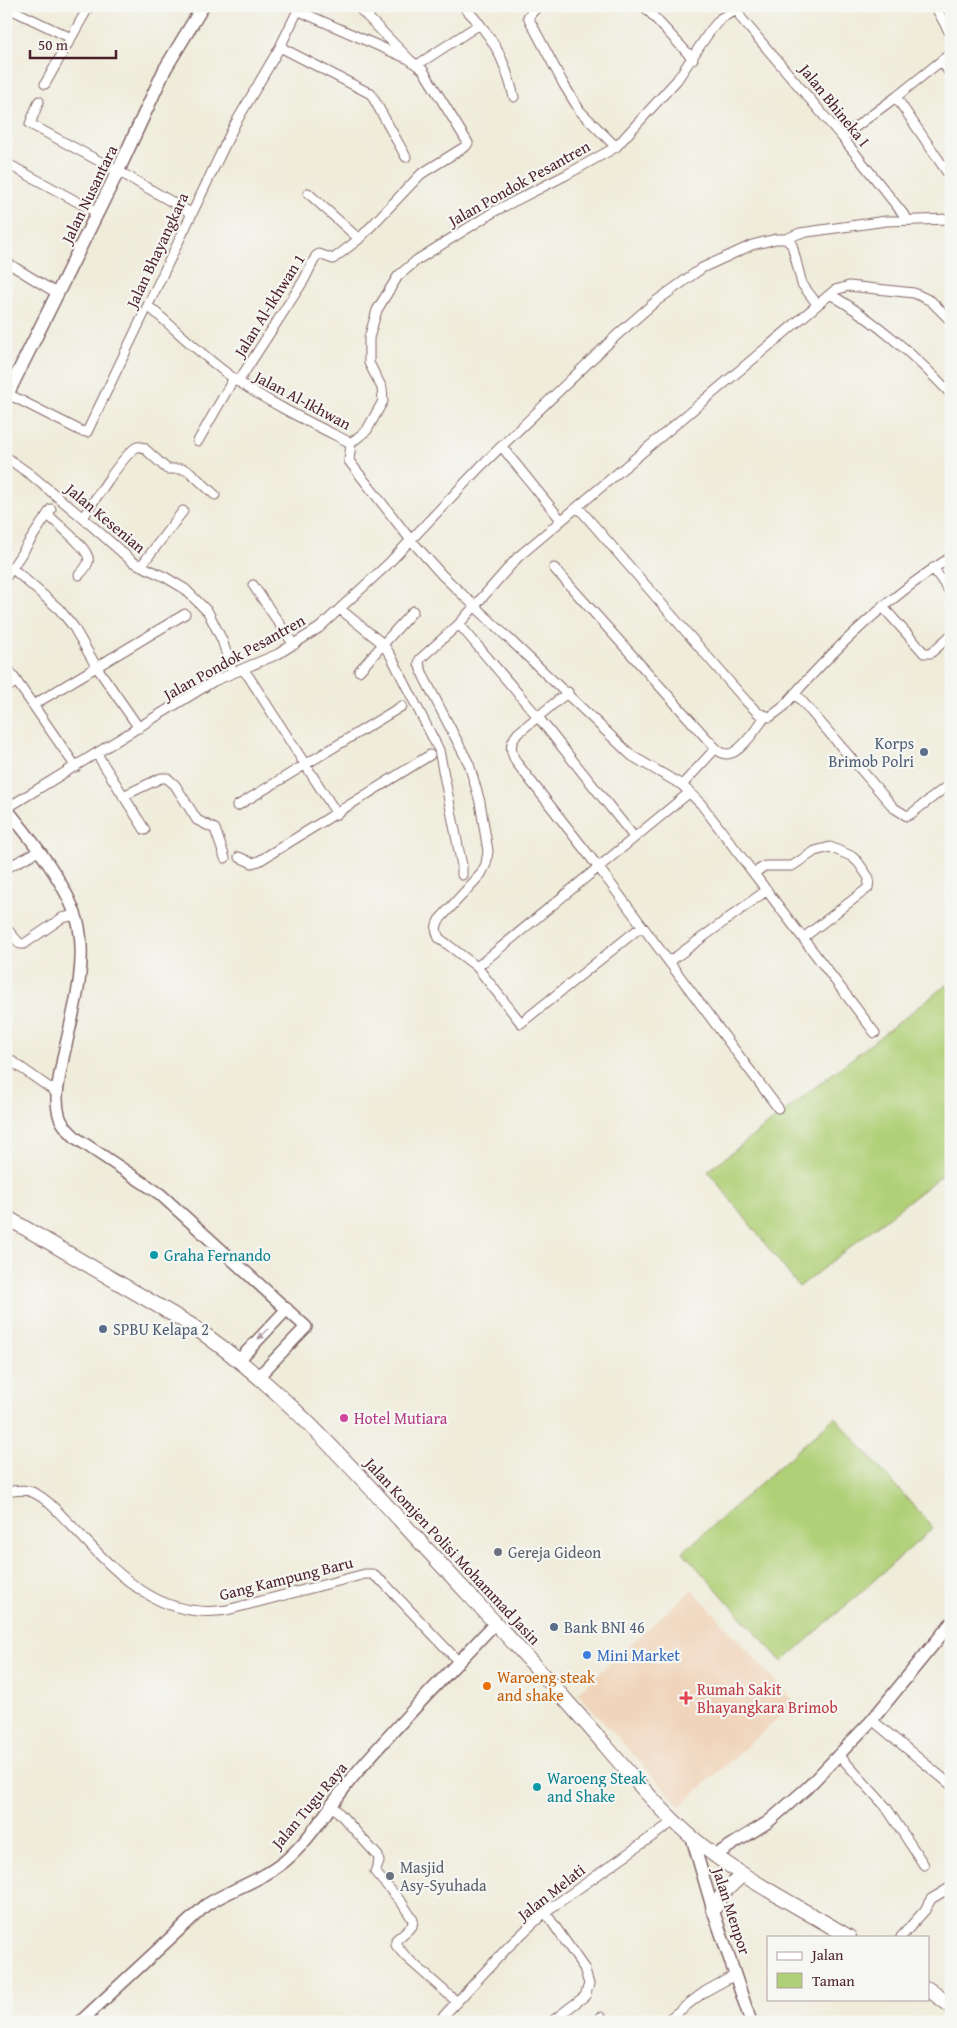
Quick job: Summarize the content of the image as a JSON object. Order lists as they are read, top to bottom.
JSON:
{
  "streets": {
    "main road": ["Jalan Nusantara", "Jalan Komjen Polisi Mohammad Jasin"],
    "street": [
      "Jalan Bhineka I",
      "Jalan Pondok Pesantren",
      "Jalan Bhayangkara",
      "Jalan Al-Ikhwan 1",
      "Jalan Al-Ikhwan",
      "Jalan Kesenian",
      "Gang Kampung Baru",
      "Jalan Tugu Raya",
      "Jalan Melati",
      "Jalan Menpor"
    ]
  },
  "crossings": [
    ["Jalan Bhineka I", "Jalan Pondok Pesantren"],
    ["Jalan Pondok Pesantren", "Jalan Al-Ikhwan"],
    ["Jalan Pondok Pesantren", "Jalan Kesenian"],
    ["Jalan Nusantara", "Jalan Bhayangkara"],
    ["Jalan Bhayangkara", "Jalan Al-Ikhwan"],
    ["Jalan Al-Ikhwan 1", "Jalan Al-Ikhwan"],
    ["Jalan Komjen Polisi Mohammad Jasin", "Jalan Tugu Raya"],
    ["Jalan Komjen Polisi Mohammad Jasin", "Jalan Melati"],
    ["Jalan Komjen Polisi Mohammad Jasin", "Jalan Menpor"],
    ["Gang Kampung Baru", "Jalan Tugu Raya"]
  ],
  "places": {
    "other": [
      "Korps Brimob Polri",
      "Graha Fernando",
      "SPBU Kelapa 2",
      "Hotel Mutiara",
      "Gereja Gideon",
      "Bank BNI 46",
      "Mini Market",
      "Waroeng steak and shake",
      "Waroeng Steak and Shake",
      "Masjid Asy-Syuhada"
    ],
    "health": ["Rumah Sakit Bhayangkara Brimob"]
  },
  "legend": ["Jalan", "Taman"],
  "scale_bar": "50 m"
}
